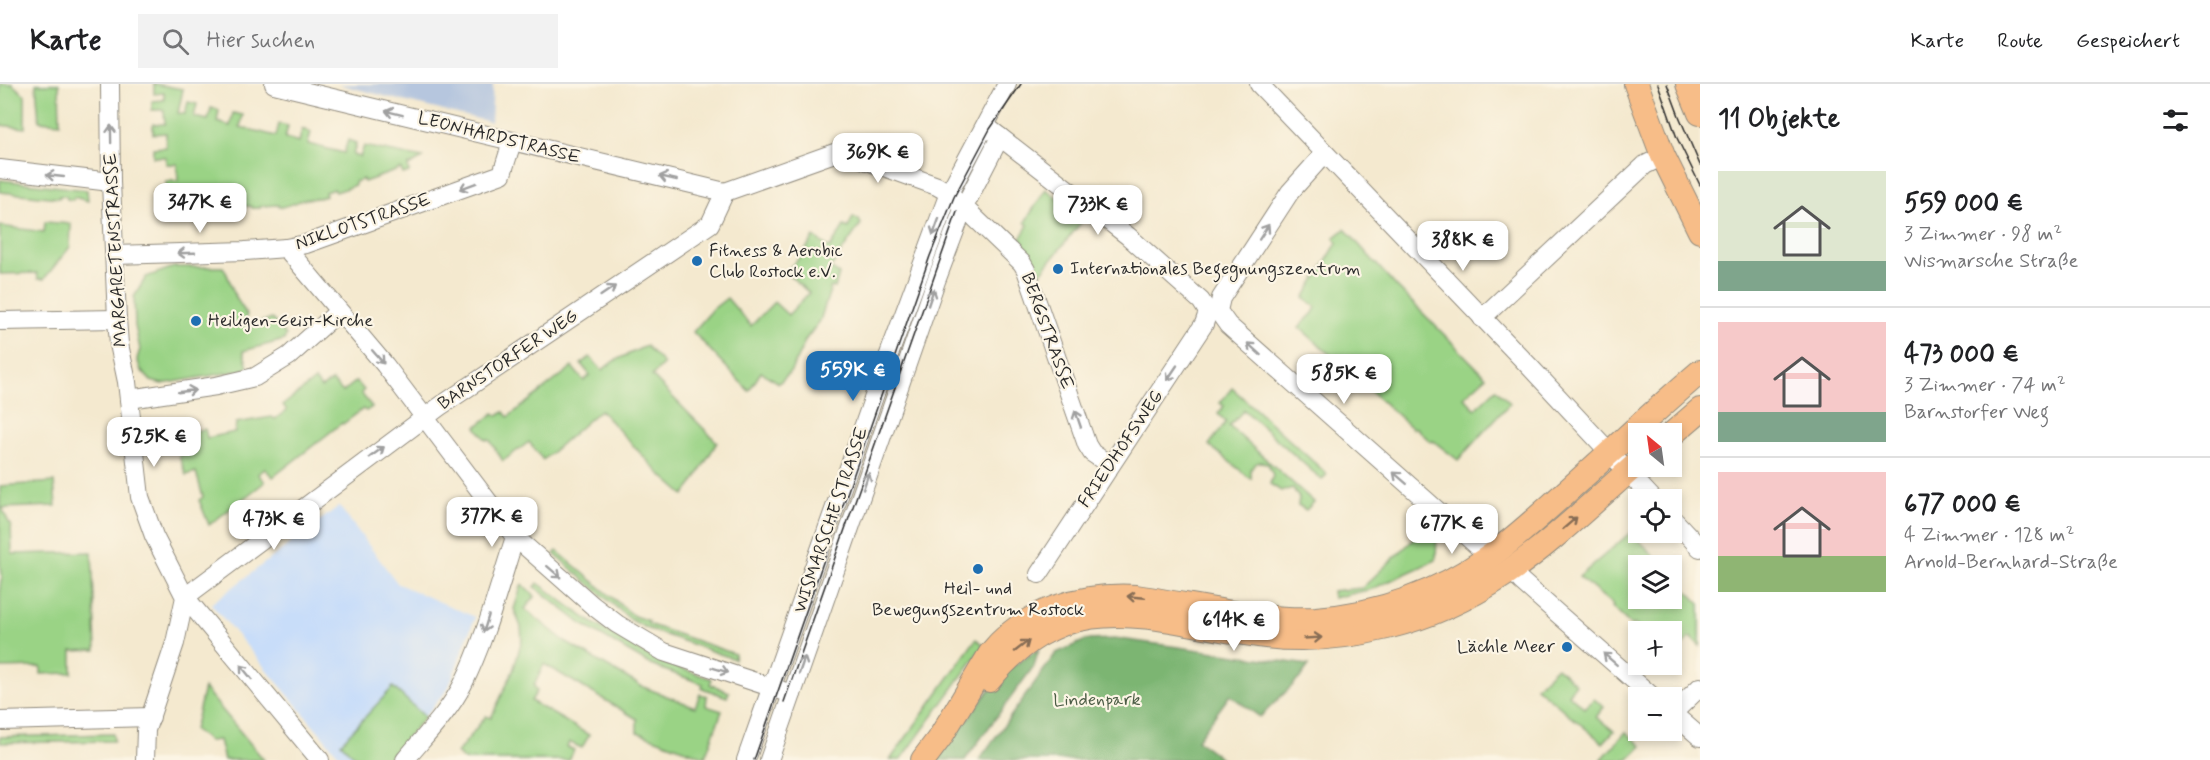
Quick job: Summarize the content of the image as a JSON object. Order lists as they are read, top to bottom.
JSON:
{
  "streets": {
    "street": [
      "LEONHARDSTRASSE",
      "NIKLOTSTRASSE",
      "MARGARETENSTRASSE",
      "BERGSTRASSE",
      "BARNSTORFER WEG",
      "FRIEDHOFSWEG",
      "WISMARSCHE STRASSE"
    ]
  },
  "crossings": [
    ["LEONHARDSTRASSE", "NIKLOTSTRASSE"],
    ["LEONHARDSTRASSE", "BERGSTRASSE"],
    ["LEONHARDSTRASSE", "BARNSTORFER WEG"],
    ["NIKLOTSTRASSE", "MARGARETENSTRASSE"],
    ["MARGARETENSTRASSE", "BARNSTORFER WEG"],
    ["BERGSTRASSE", "BARNSTORFER WEG"],
    ["BERGSTRASSE", "FRIEDHOFSWEG"],
    ["BERGSTRASSE", "WISMARSCHE STRASSE"],
    ["FRIEDHOFSWEG", "WISMARSCHE STRASSE"]
  ],
  "one_way": [
    "LEONHARDSTRASSE",
    "MARGARETENSTRASSE",
    "BERGSTRASSE",
    "BARNSTORFER WEG"
  ],
  "parks": ["Lindenpark"],
  "places": [
    "Fitness & Aerobic Club Rostock e.V.",
    "Internationales Begegnungszentrum",
    "Heiligen-Geist-Kirche",
    "Heil- und Bewegungszentrum Rostock",
    "Lächle Meer"
  ],
  "north": "top left",
  "page": {
    "header": "Karte",
    "search": "Hier suchen",
    "nav": ["Karte", "Route", "Gespeichert"],
    "heading": "11 Objekte",
    "price": [
      "369K €",
      "347K €",
      "733K €",
      "388K €",
      "559K €",
      "585K €",
      "525K €",
      "377K €",
      "473K €",
      "677K €",
      "614K €"
    ],
    "list": [
      {
        "name": "559 000 €",
        "note": "3 Zimmer · 98 m² · Wismarsche Straße"
      },
      {
        "name": "473 000 €",
        "note": "3 Zimmer · 74 m² · Barnstorfer Weg"
      },
      {
        "name": "677 000 €",
        "note": "4 Zimmer · 128 m² · Arnold-Bernhard-Straße"
      }
    ],
    "map_buttons": ["+", "−"]
  }
}
